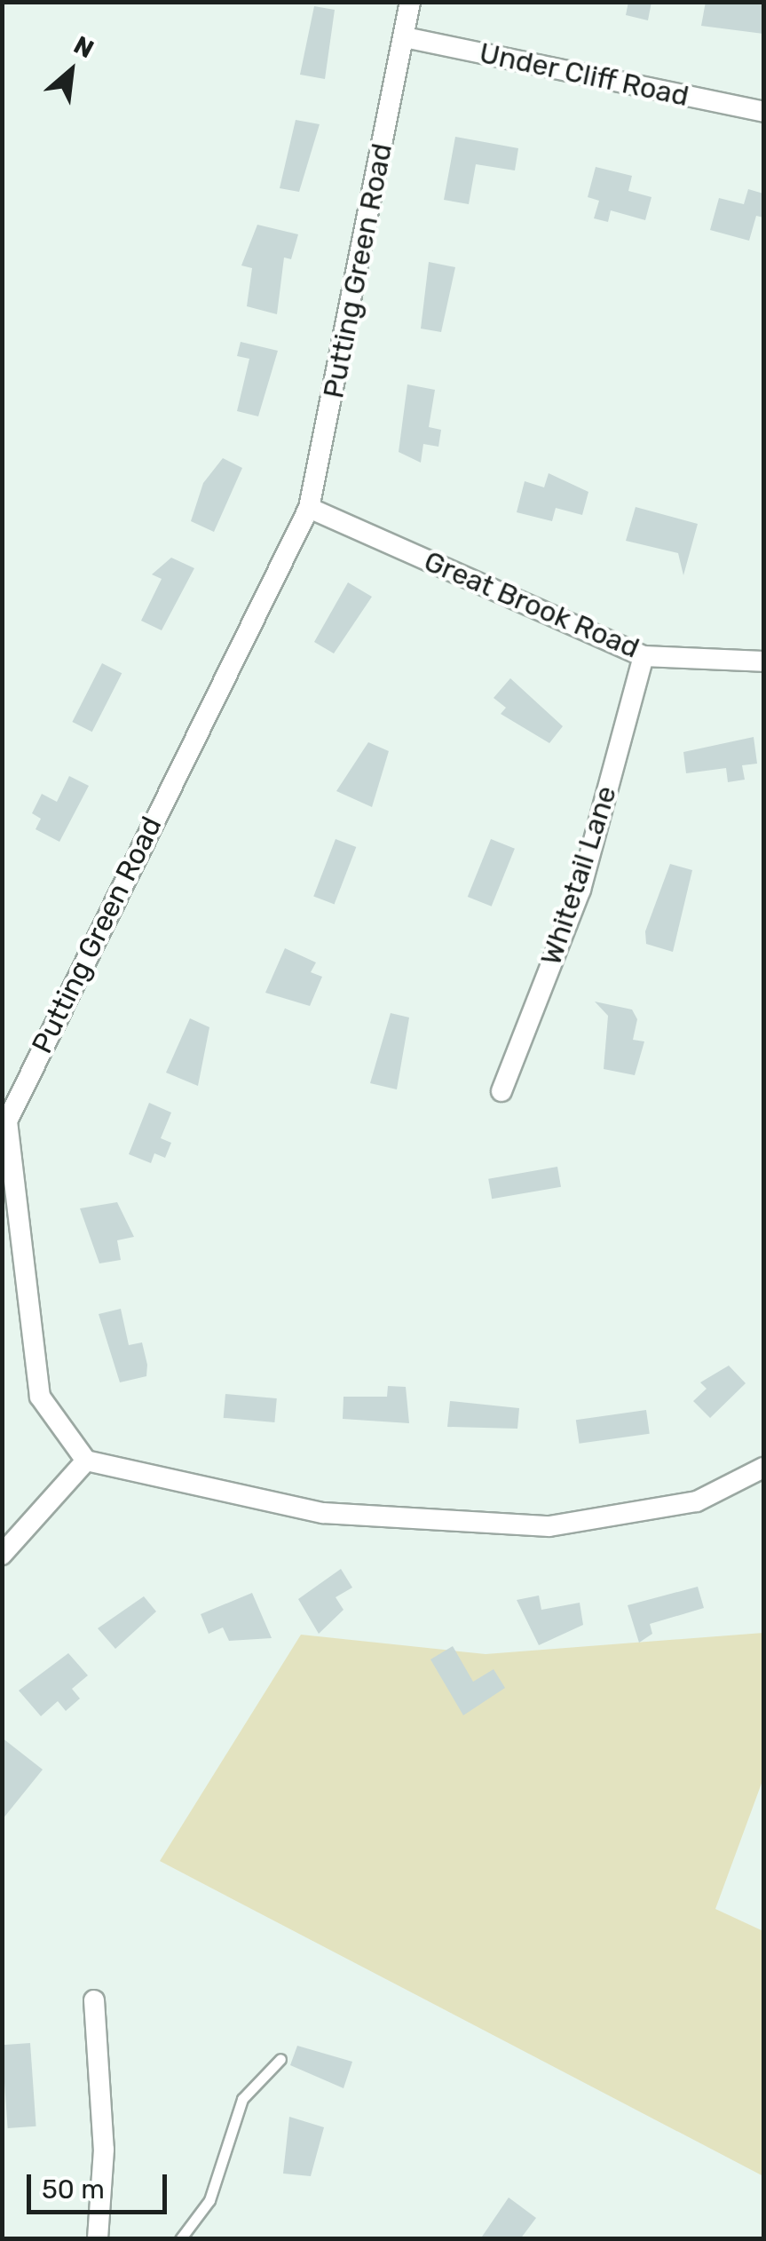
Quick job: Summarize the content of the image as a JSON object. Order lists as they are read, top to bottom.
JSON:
{
  "streets": {
    "street": [
      "Under Cliff Road",
      "Putting Green Road",
      "Great Brook Road",
      "Whitetail Lane"
    ]
  },
  "crossings": [
    ["Under Cliff Road", "Putting Green Road"],
    ["Putting Green Road", "Great Brook Road"],
    ["Great Brook Road", "Whitetail Lane"]
  ],
  "scale_bar": "50 m",
  "north": "top right"
}
